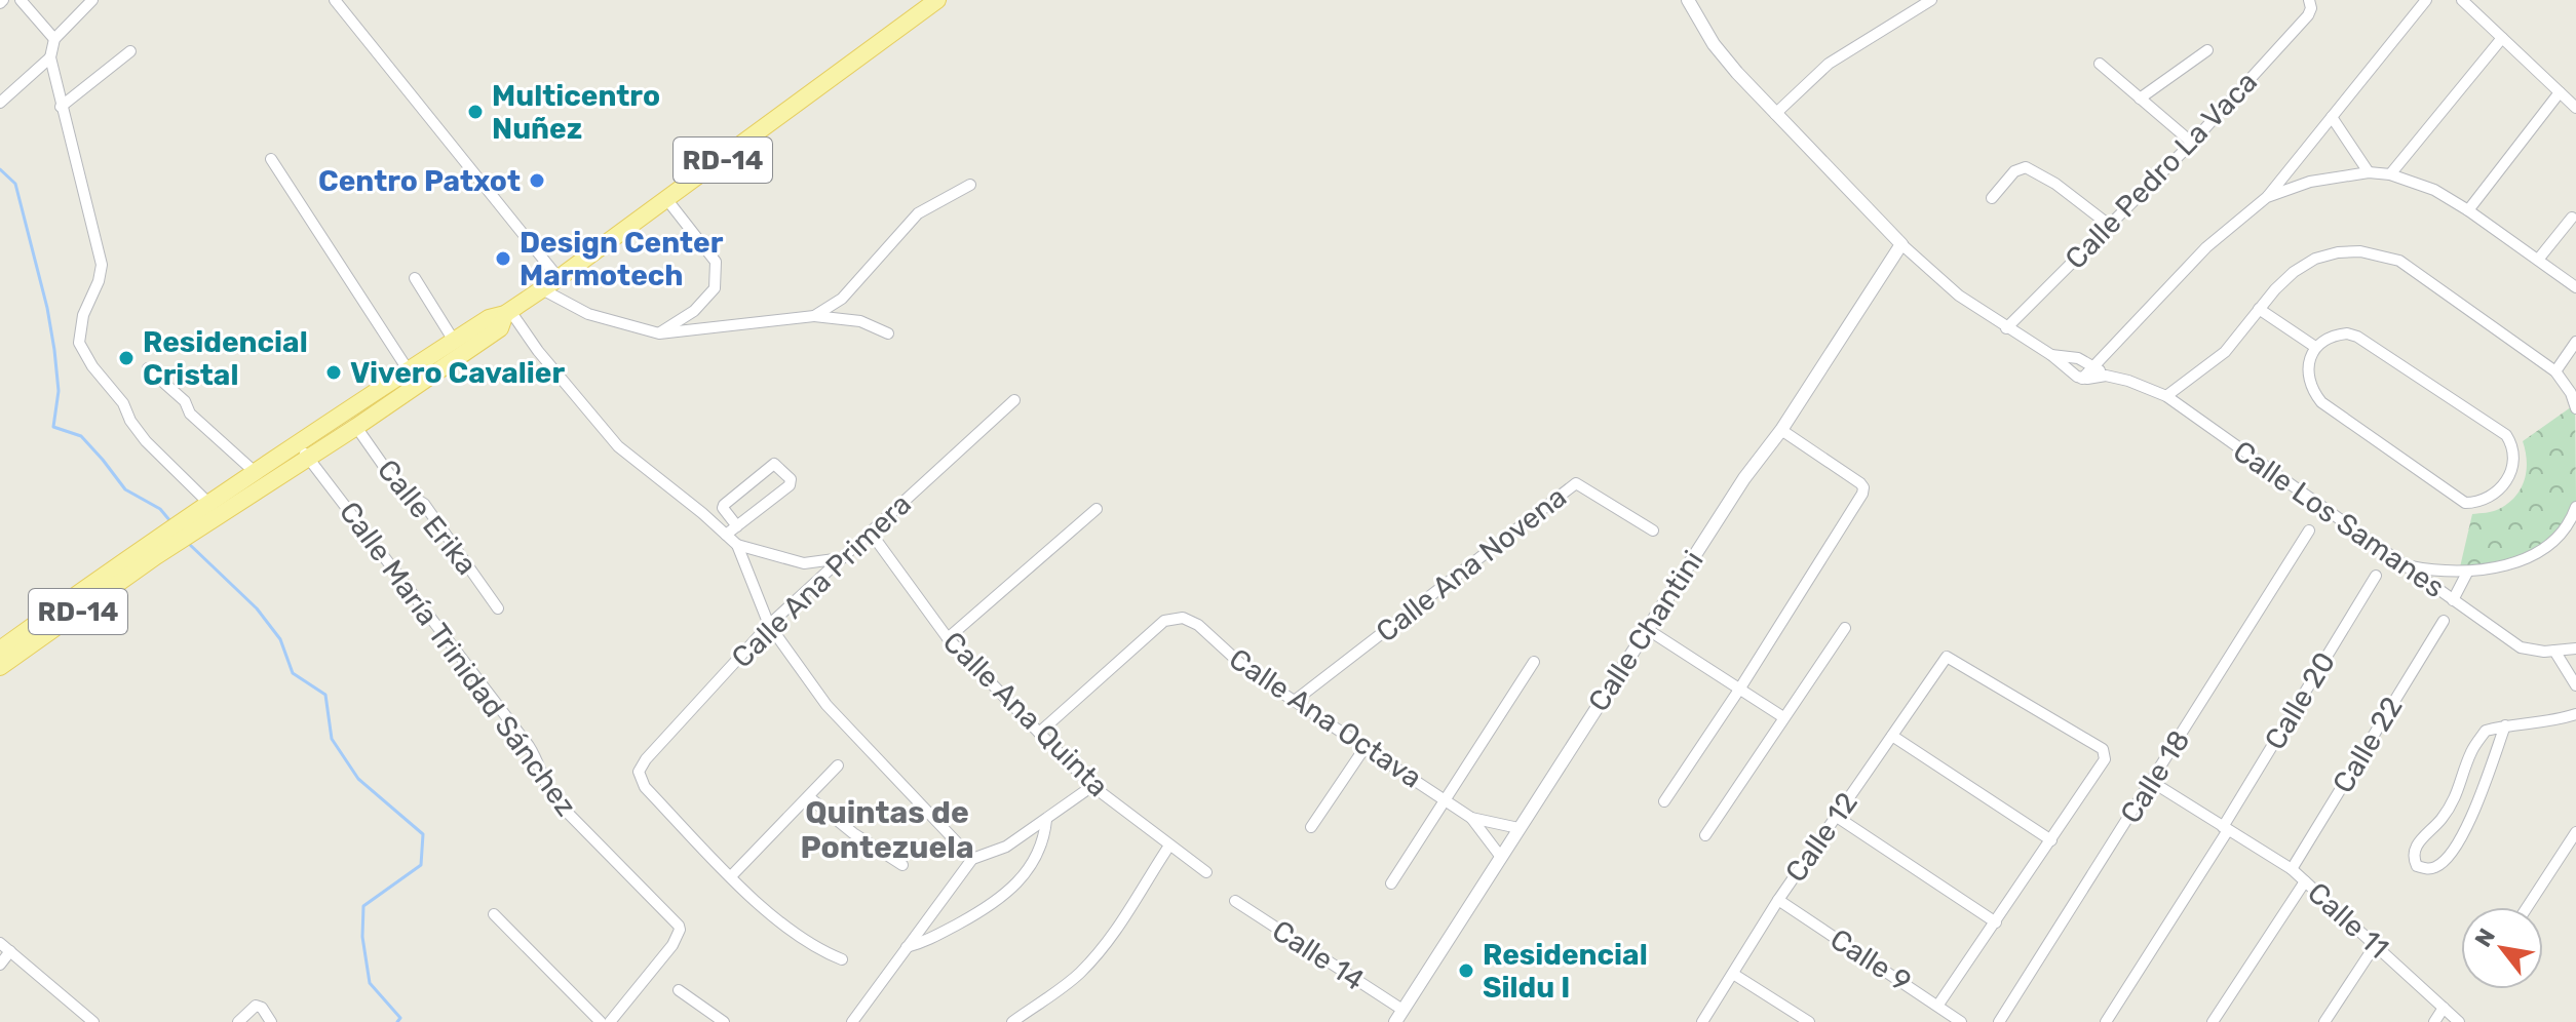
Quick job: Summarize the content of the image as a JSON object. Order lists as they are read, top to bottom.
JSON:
{
  "streets": {
    "main road": ["RD-14"],
    "street": [
      "Calle Pedro La Vaca",
      "Calle Erika",
      "Calle Los Samanes",
      "Calle Ana Novena",
      "Calle Ana Primera",
      "Calle Chantini",
      "Calle María Trinidad Sánchez",
      "Calle 20",
      "Calle Ana Quinta",
      "Calle Ana Octava",
      "Calle 22",
      "Calle 18",
      "Calle 12",
      "Calle 11",
      "Calle 14",
      "Calle 9"
    ]
  },
  "crossings": [
    ["RD-14", "Calle Erika"],
    ["RD-14", "Calle María Trinidad Sánchez"],
    ["Calle Ana Novena", "Calle Ana Octava"],
    ["Calle Ana Primera", "Calle Ana Quinta"],
    ["Calle Chantini", "Calle Ana Octava"],
    ["Calle Chantini", "Calle 14"],
    ["Calle 20", "Calle 11"],
    ["Calle Ana Quinta", "Calle Ana Octava"],
    ["Calle 22", "Calle 11"],
    ["Calle 18", "Calle 11"],
    ["Calle 12", "Calle 9"]
  ],
  "districts": ["Quintas de Pontezuela"],
  "places": [
    "Multicentro Nuñez",
    "Centro Patxot",
    "Design Center Marmotech",
    "Residencial Cristal",
    "Vivero Cavalier",
    "Residencial Sildu I"
  ],
  "north": "top left"
}
